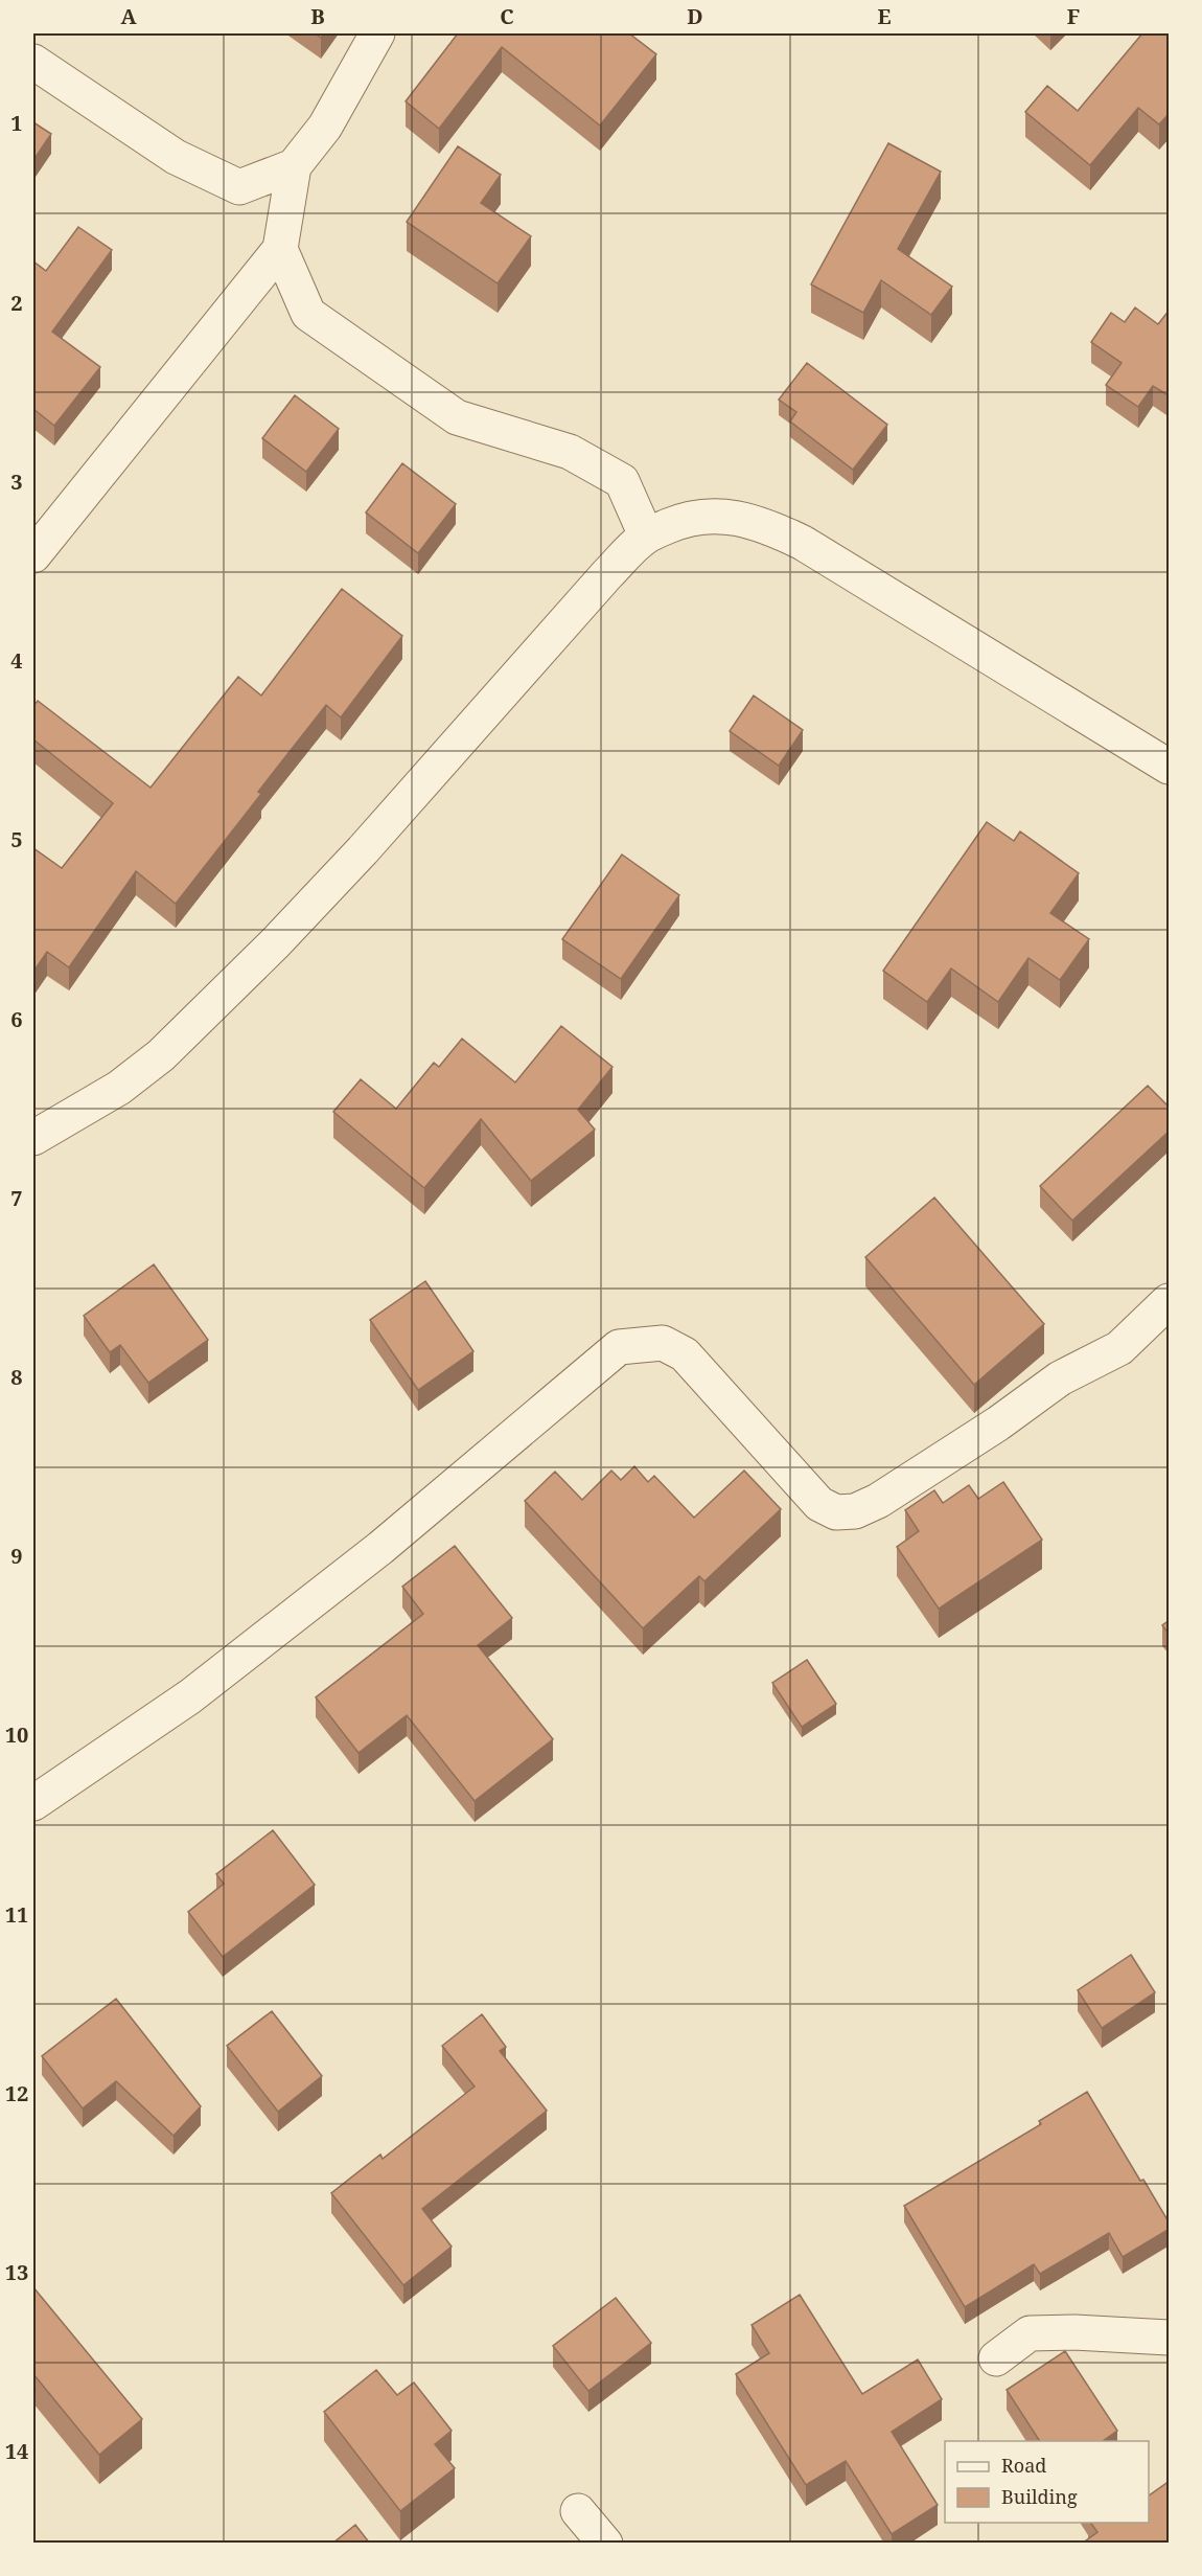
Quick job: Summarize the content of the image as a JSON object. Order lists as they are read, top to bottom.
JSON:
{
  "legend": ["Road", "Building"],
  "grid": {
    "columns": [
      "A",
      "B",
      "C",
      "D",
      "E",
      "F"
    ],
    "rows": [
      "1",
      "2",
      "3",
      "4",
      "5",
      "6",
      "7",
      "8",
      "9",
      "10",
      "11",
      "12",
      "13",
      "14"
    ]
  }
}
